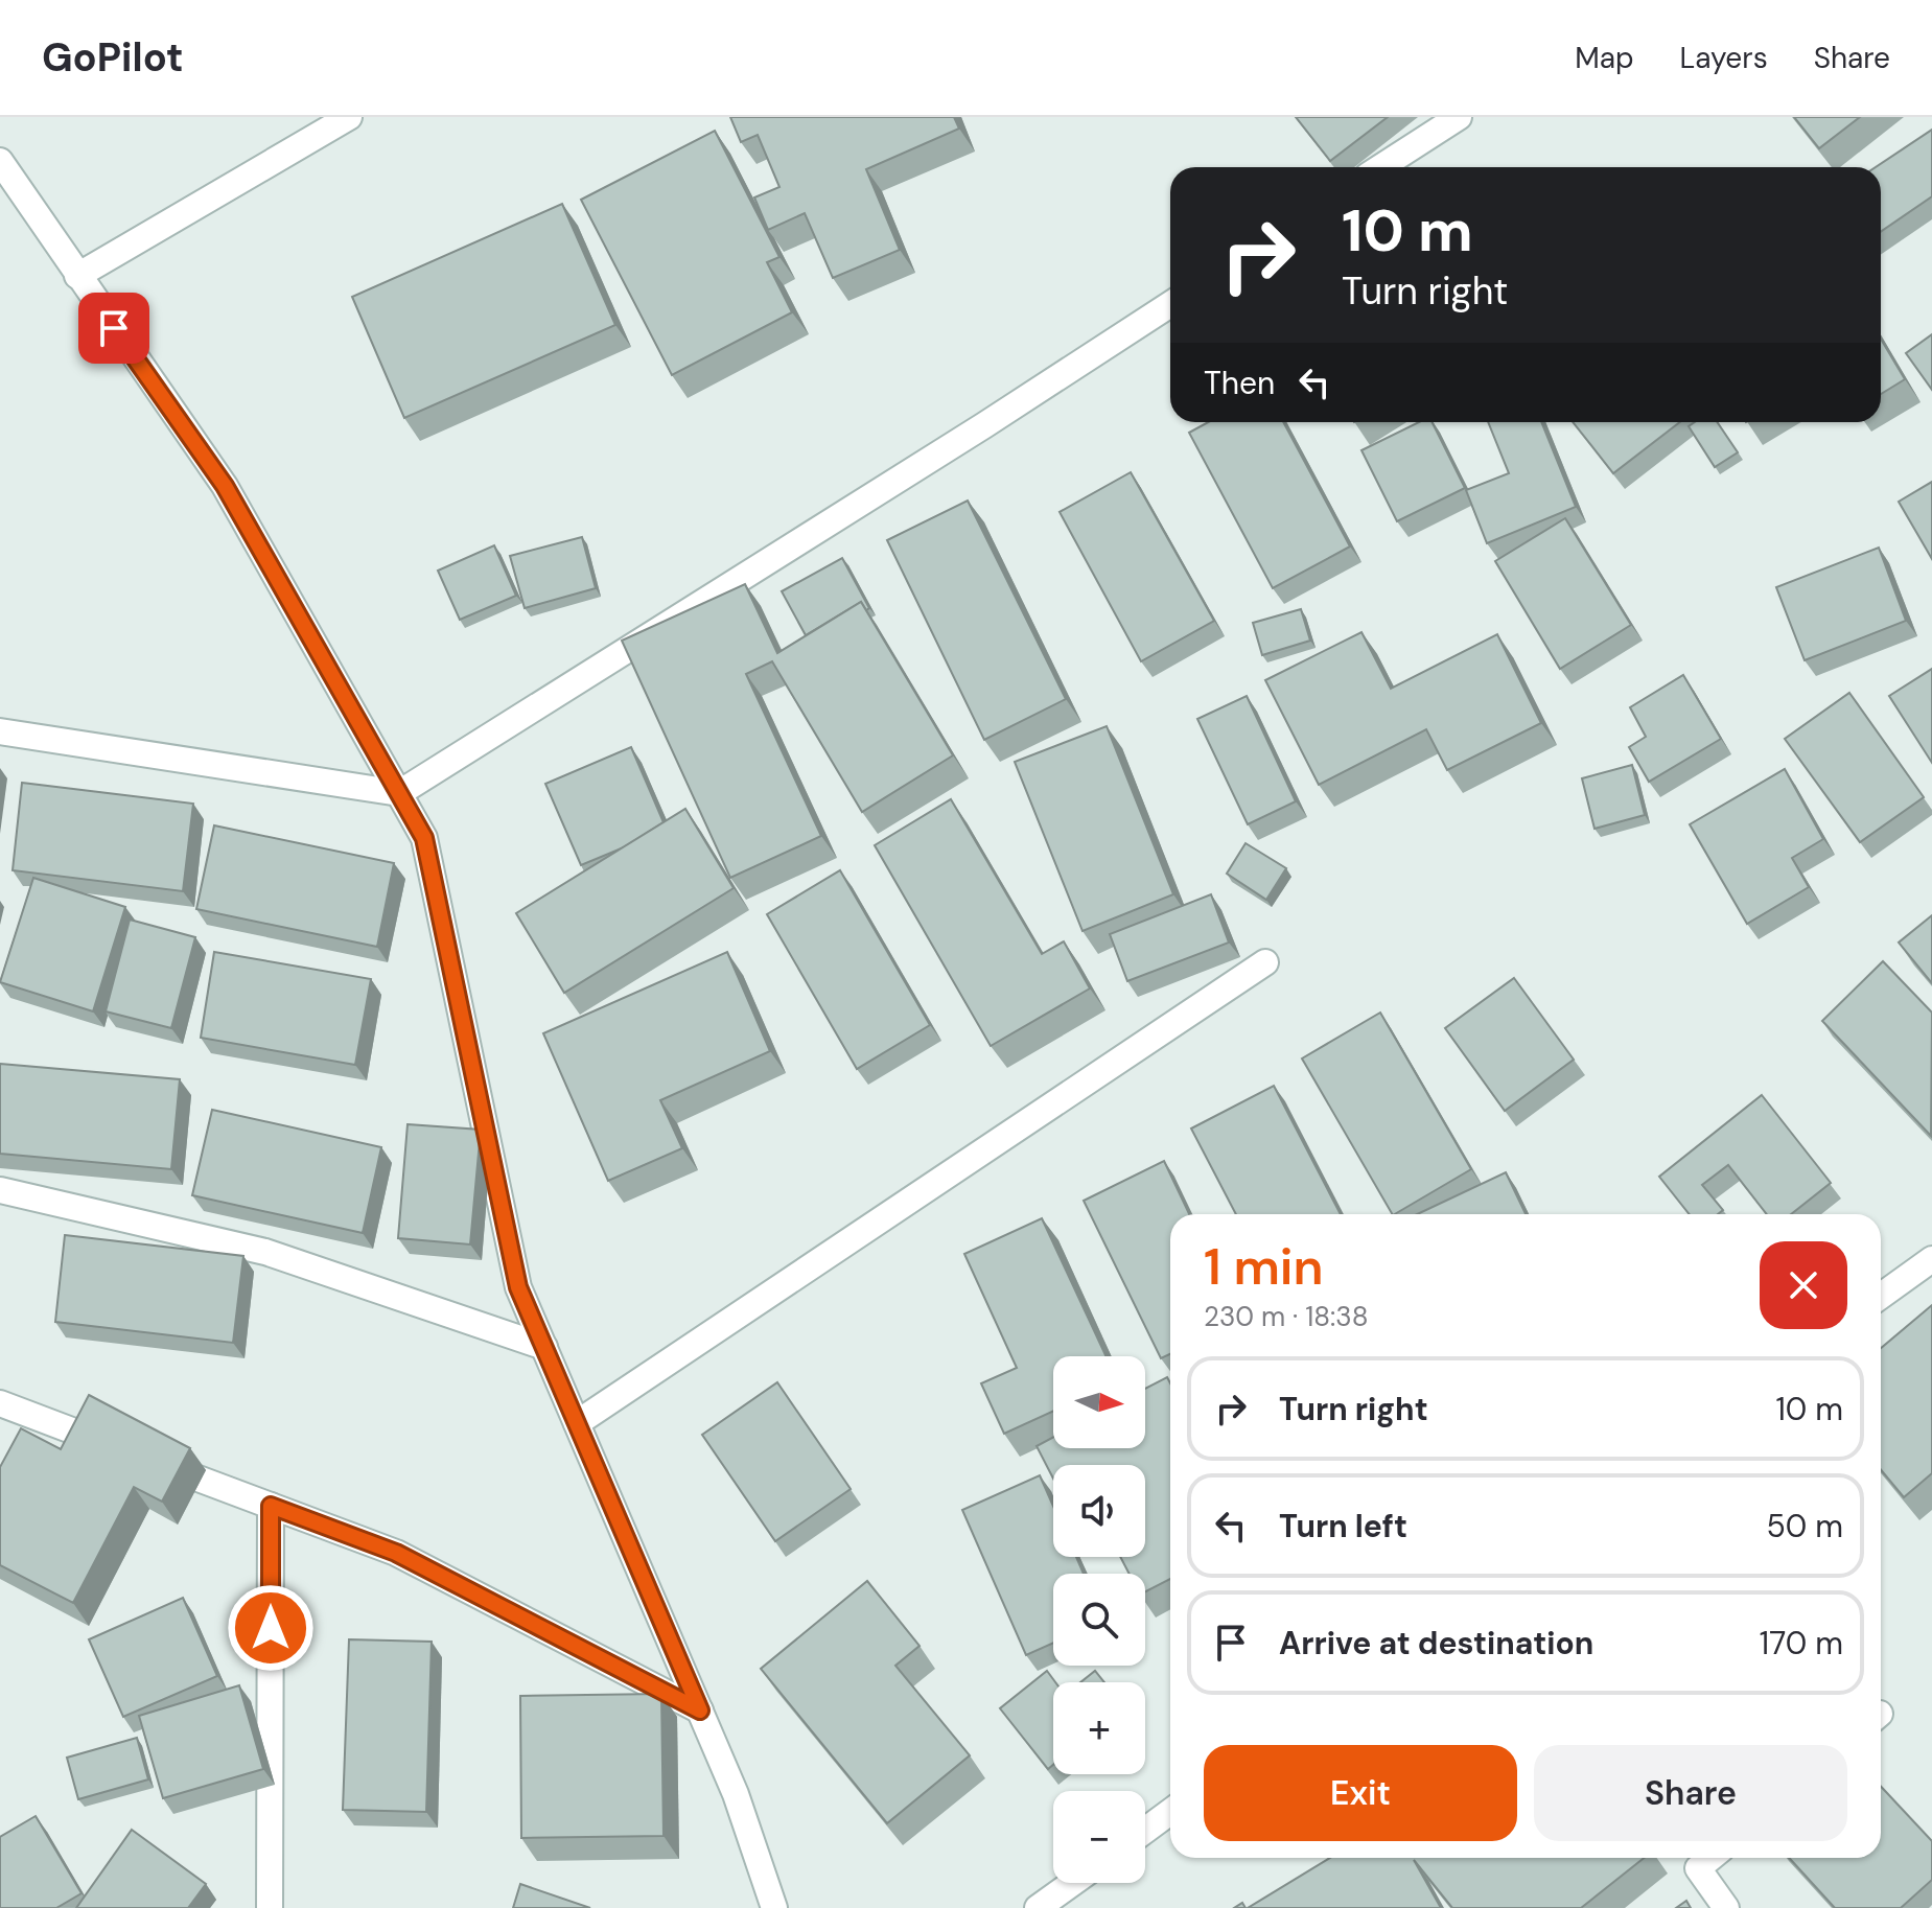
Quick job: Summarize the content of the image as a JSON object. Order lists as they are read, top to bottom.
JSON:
{
  "north": "right",
  "page": {
    "header": "GoPilot",
    "nav": ["Map", "Layers", "Share"],
    "turn": ["10 m", "Turn right"],
    "then": "Then",
    "heading": ["1 min", "230 m · 18:38"],
    "map_buttons": ["+", "−"],
    "list": [
      {
        "name": "Turn right",
        "value": "10 m"
      },
      {
        "name": "Turn left",
        "value": "50 m"
      },
      {
        "name": "Arrive at destination",
        "value": "170 m"
      }
    ],
    "buttons": ["Exit", "Share"]
  }
}
